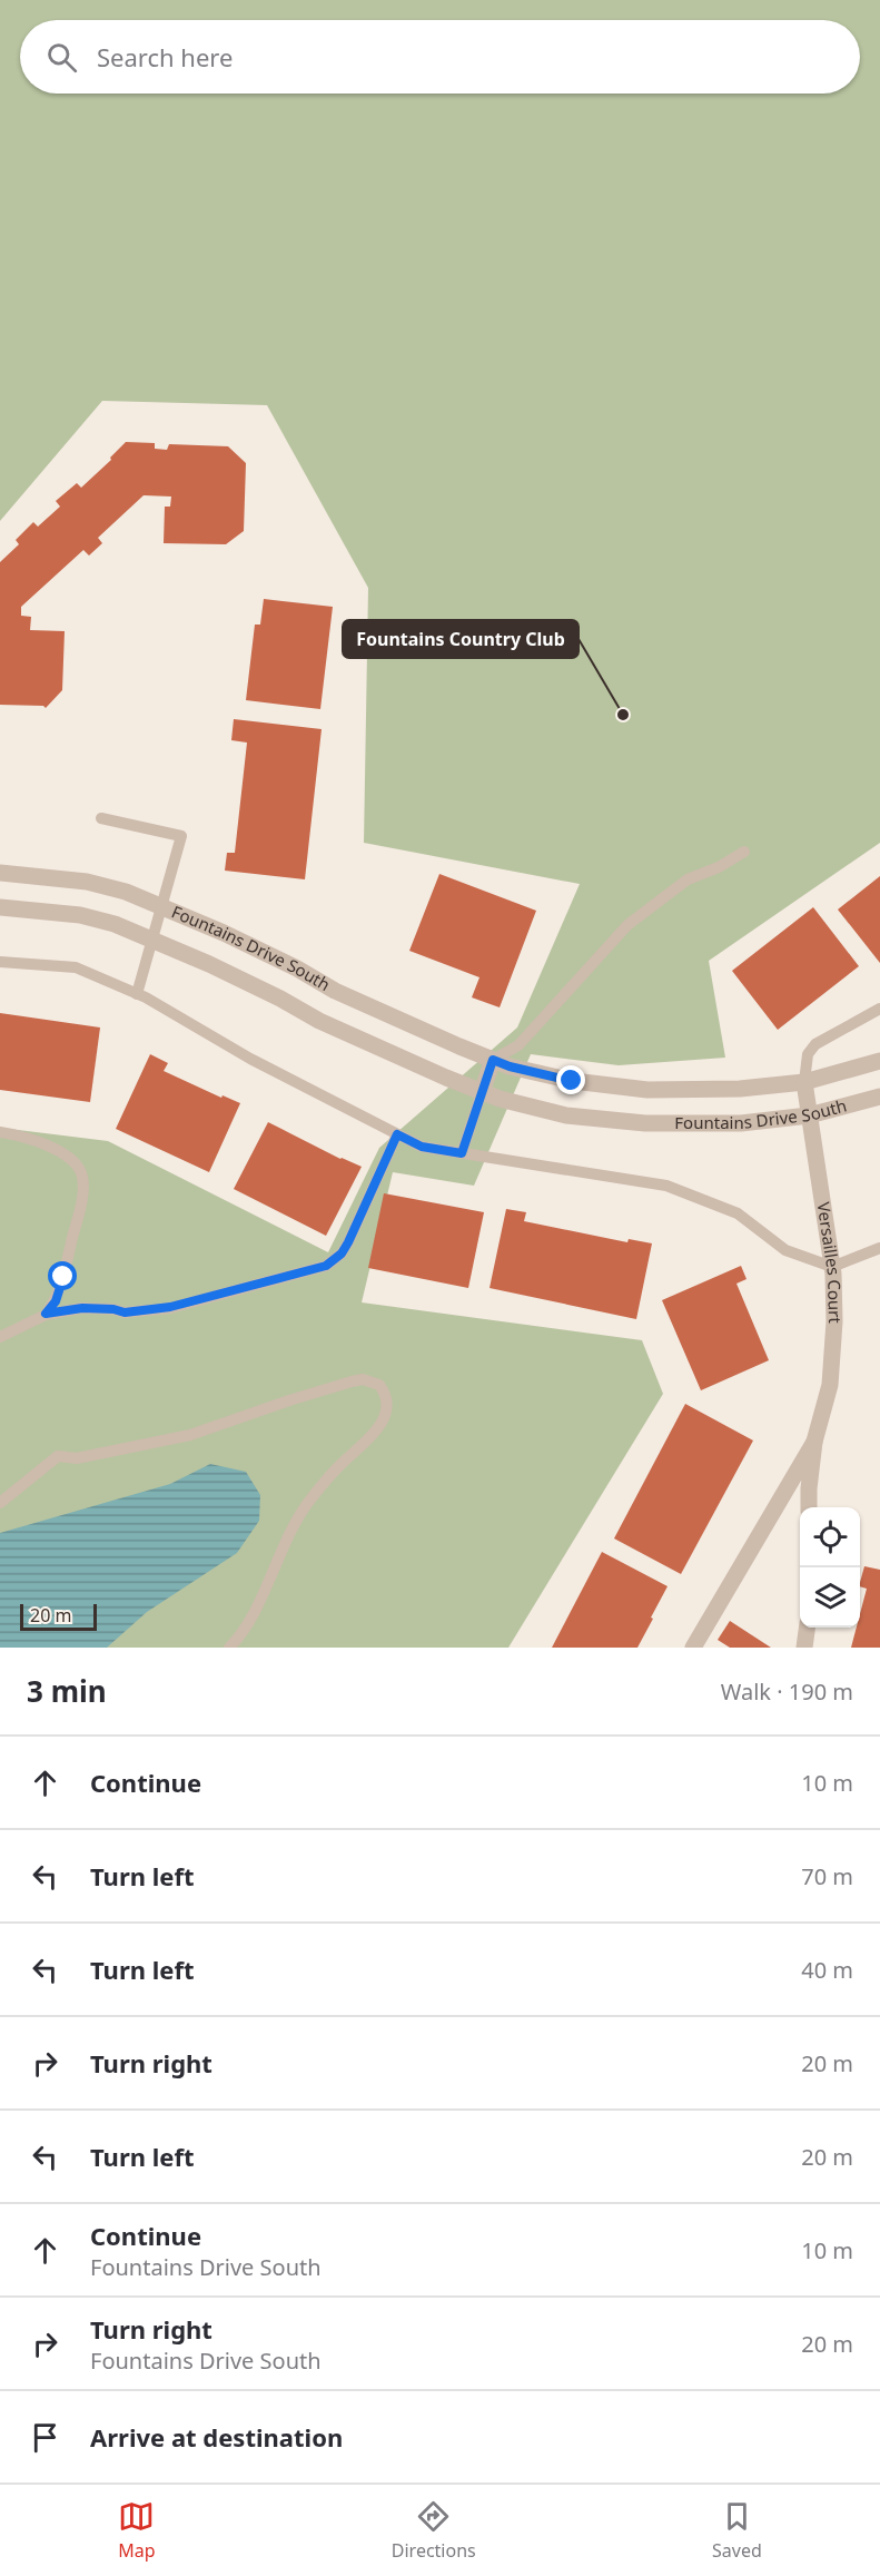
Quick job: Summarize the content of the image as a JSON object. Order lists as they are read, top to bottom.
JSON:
{
  "streets": {
    "street": ["Fountains Drive South", "Versailles Court"]
  },
  "crossings": [
    ["Fountains Drive South", "Versailles Court"]
  ],
  "places": ["Fountains Country Club"],
  "scale_bar": "20 m",
  "page": {
    "search": "Search here",
    "scale": "20 m",
    "heading": ["3 min", "Walk · 190 m"],
    "list": [
      ["Continue", "10 m"],
      ["Turn left", "70 m"],
      ["Turn left", "40 m"],
      ["Turn right", "20 m"],
      ["Turn left", "20 m"],
      ["Continue", "Fountains Drive South", "10 m"],
      ["Turn right", "Fountains Drive South", "20 m"],
      "Arrive at destination"
    ],
    "nav": ["Map", "Directions", "Saved"]
  }
}
